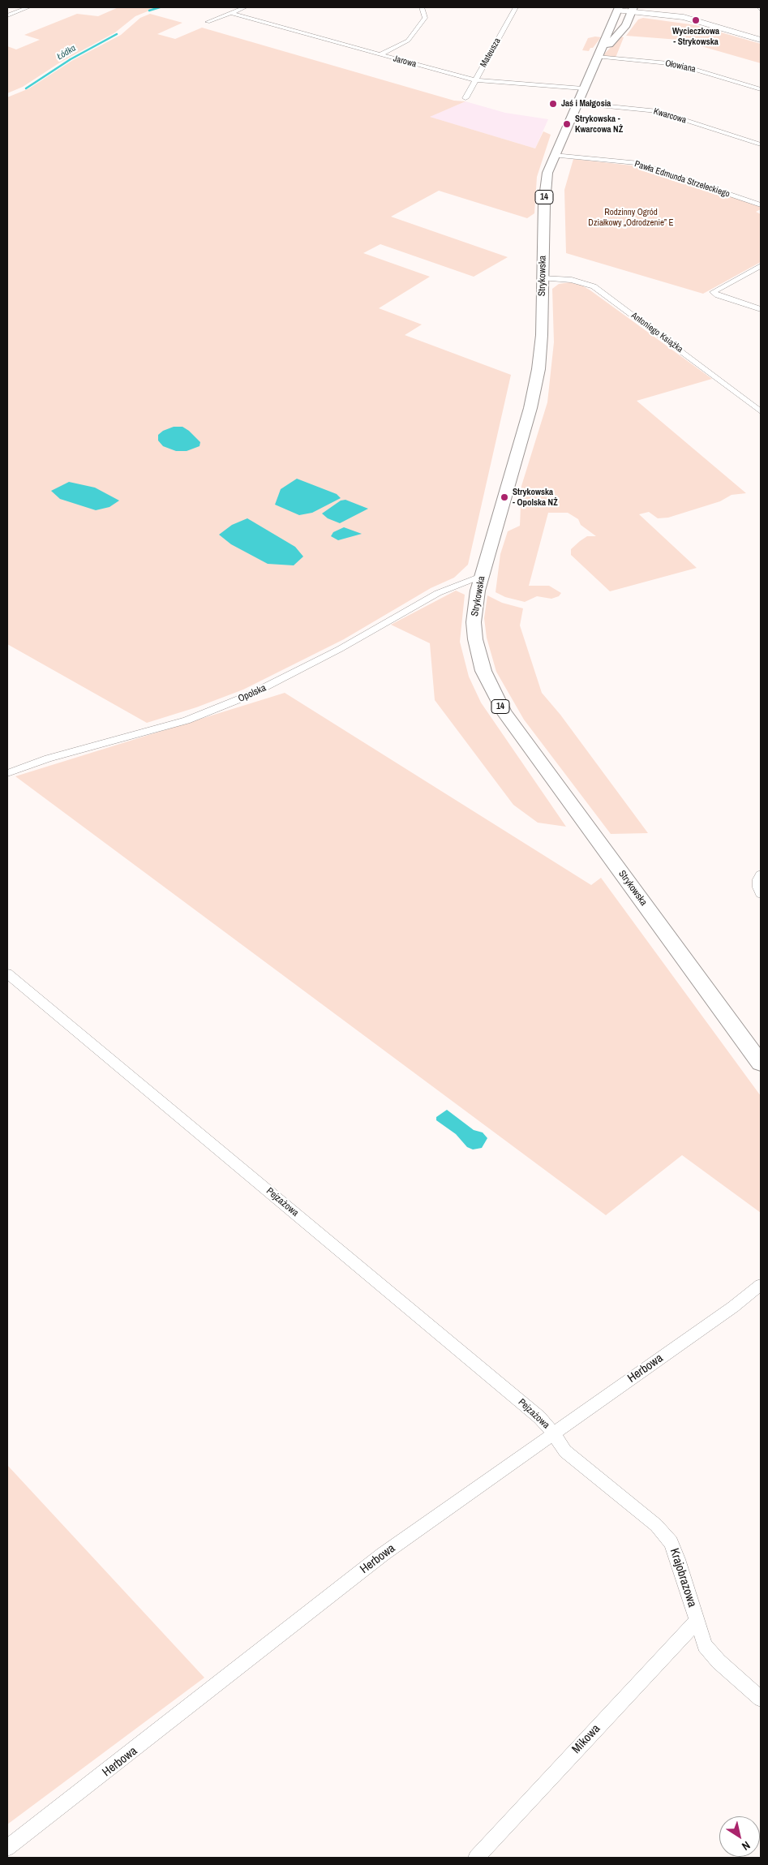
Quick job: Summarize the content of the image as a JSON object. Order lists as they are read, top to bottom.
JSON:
{
  "streets": {
    "main road": ["14", "Strykowska"],
    "street": [
      "Mateusza",
      "Jarowa",
      "Ołowiana",
      "Kwarcowa",
      "Pawła Edmunda Strzeleckiego",
      "Antoniego Książka",
      "Opolska",
      "Pejzażowa",
      "Herbowa",
      "Krajobrazowa",
      "Mikowa"
    ]
  },
  "crossings": [
    ["Mateusza", "Jarowa"],
    ["Jarowa", "Strykowska"],
    ["Ołowiana", "Strykowska"],
    ["Kwarcowa", "Strykowska"],
    ["Pawła Edmunda Strzeleckiego", "Strykowska"],
    ["Strykowska", "Antoniego Książka"],
    ["Strykowska", "Opolska"],
    ["Pejzażowa", "Herbowa"],
    ["Pejzażowa", "Krajobrazowa"],
    ["Herbowa", "Krajobrazowa"],
    ["Krajobrazowa", "Mikowa"]
  ],
  "water": ["Łódka"],
  "parks": ["Rodzinny Ogród Działkowy „Odrodzenie” E"],
  "places": [
    "Wycieczkowa - Strykowska",
    "Jaś i Małgosia",
    "Strykowska - Kwarcowa NŻ",
    "Strykowska - Opolska NŻ"
  ],
  "north": "bottom right"
}
